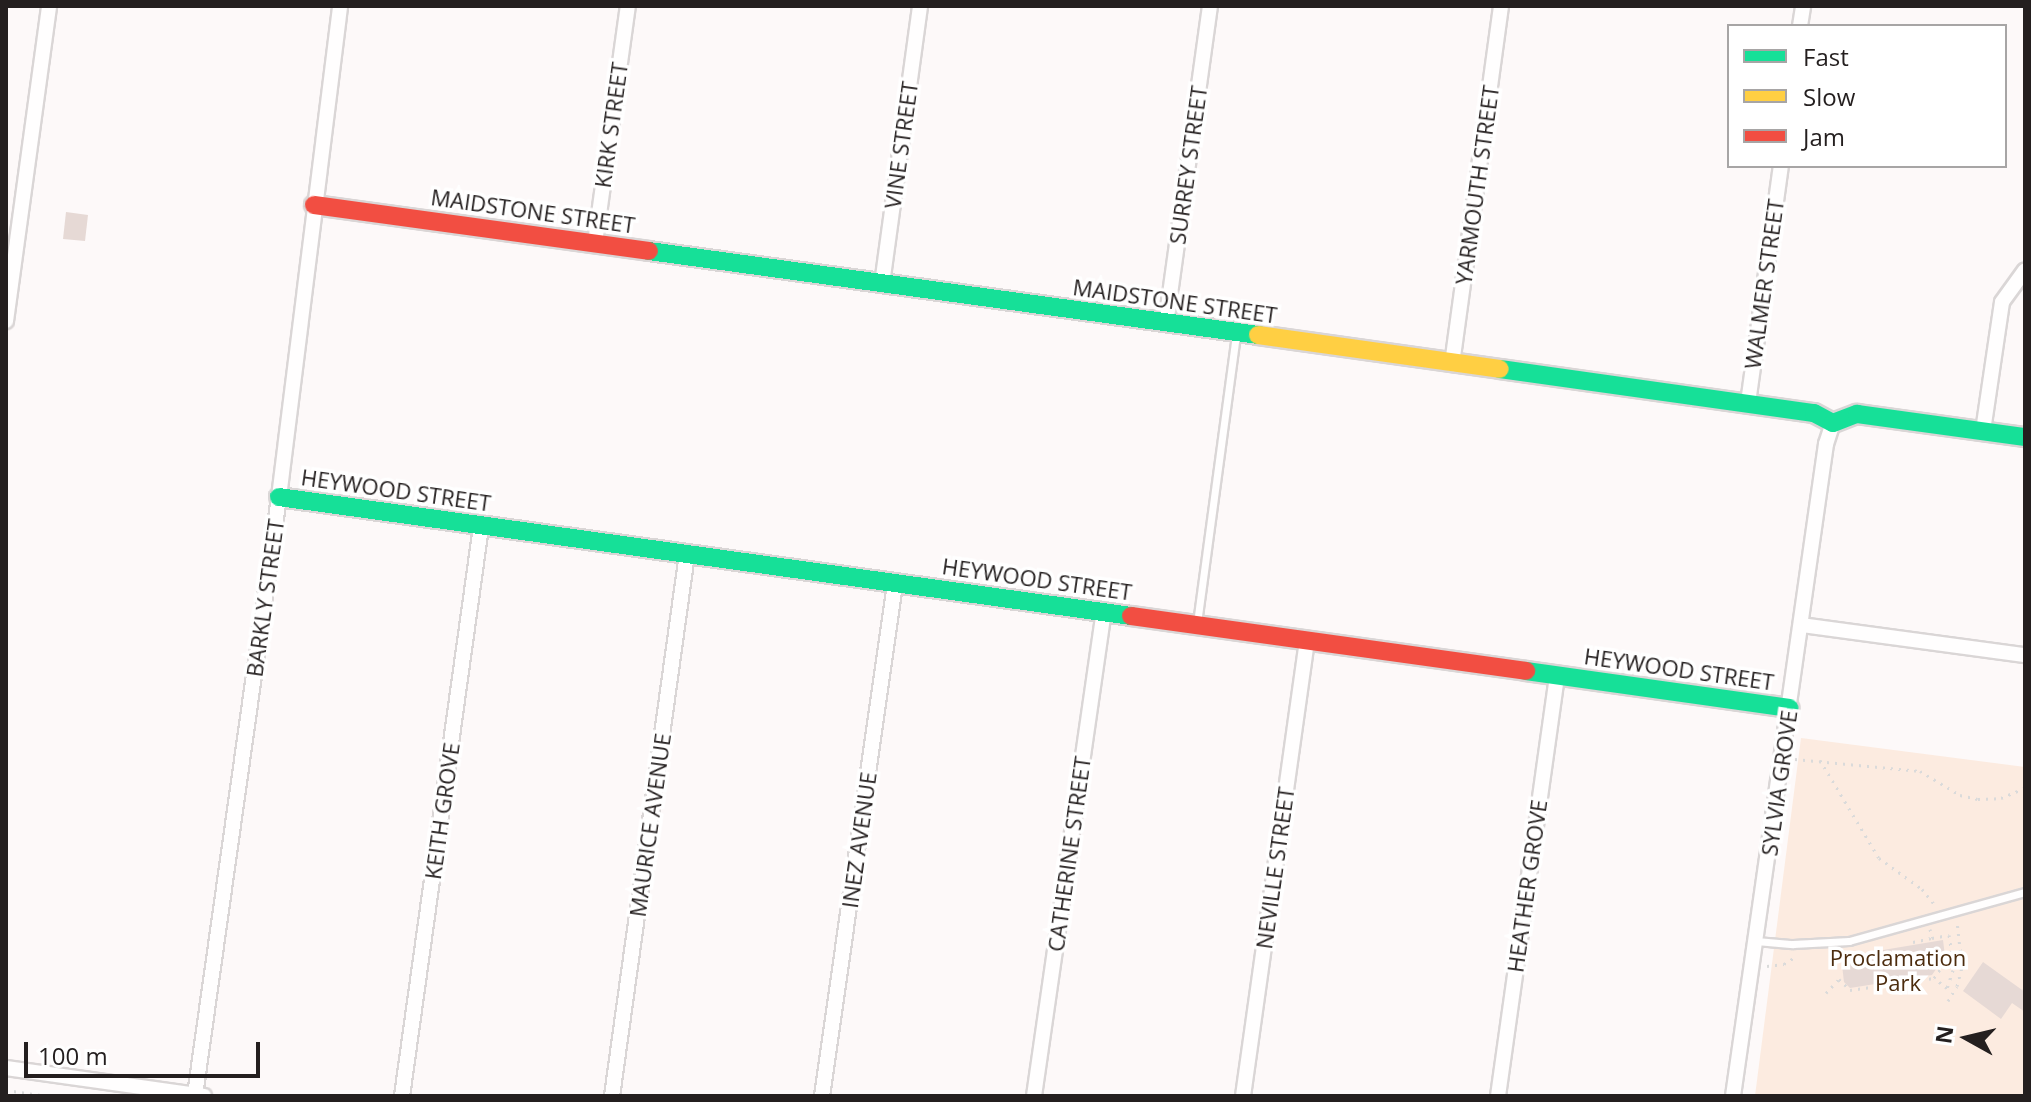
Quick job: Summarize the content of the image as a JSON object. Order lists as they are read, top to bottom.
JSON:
{
  "streets": {
    "street": [
      "KIRK STREET",
      "VINE STREET",
      "SURREY STREET",
      "YARMOUTH STREET",
      "MAIDSTONE STREET",
      "WALMER STREET",
      "HEYWOOD STREET",
      "BARKLY STREET",
      "SYLVIA GROVE",
      "KEITH GROVE",
      "MAURICE AVENUE",
      "INEZ AVENUE",
      "CATHERINE STREET",
      "NEVILLE STREET",
      "HEATHER GROVE"
    ]
  },
  "crossings": [
    ["KIRK STREET", "MAIDSTONE STREET"],
    ["VINE STREET", "MAIDSTONE STREET"],
    ["SURREY STREET", "MAIDSTONE STREET"],
    ["YARMOUTH STREET", "MAIDSTONE STREET"],
    ["MAIDSTONE STREET", "WALMER STREET"],
    ["MAIDSTONE STREET", "BARKLY STREET"],
    ["MAIDSTONE STREET", "SYLVIA GROVE"],
    ["HEYWOOD STREET", "BARKLY STREET"],
    ["HEYWOOD STREET", "SYLVIA GROVE"],
    ["HEYWOOD STREET", "KEITH GROVE"],
    ["HEYWOOD STREET", "MAURICE AVENUE"],
    ["HEYWOOD STREET", "INEZ AVENUE"],
    ["HEYWOOD STREET", "CATHERINE STREET"],
    ["HEYWOOD STREET", "NEVILLE STREET"],
    ["HEYWOOD STREET", "HEATHER GROVE"]
  ],
  "parks": ["Proclamation Park"],
  "legend": ["Fast", "Slow", "Jam"],
  "scale_bar": "100 m",
  "north": "left"
}
